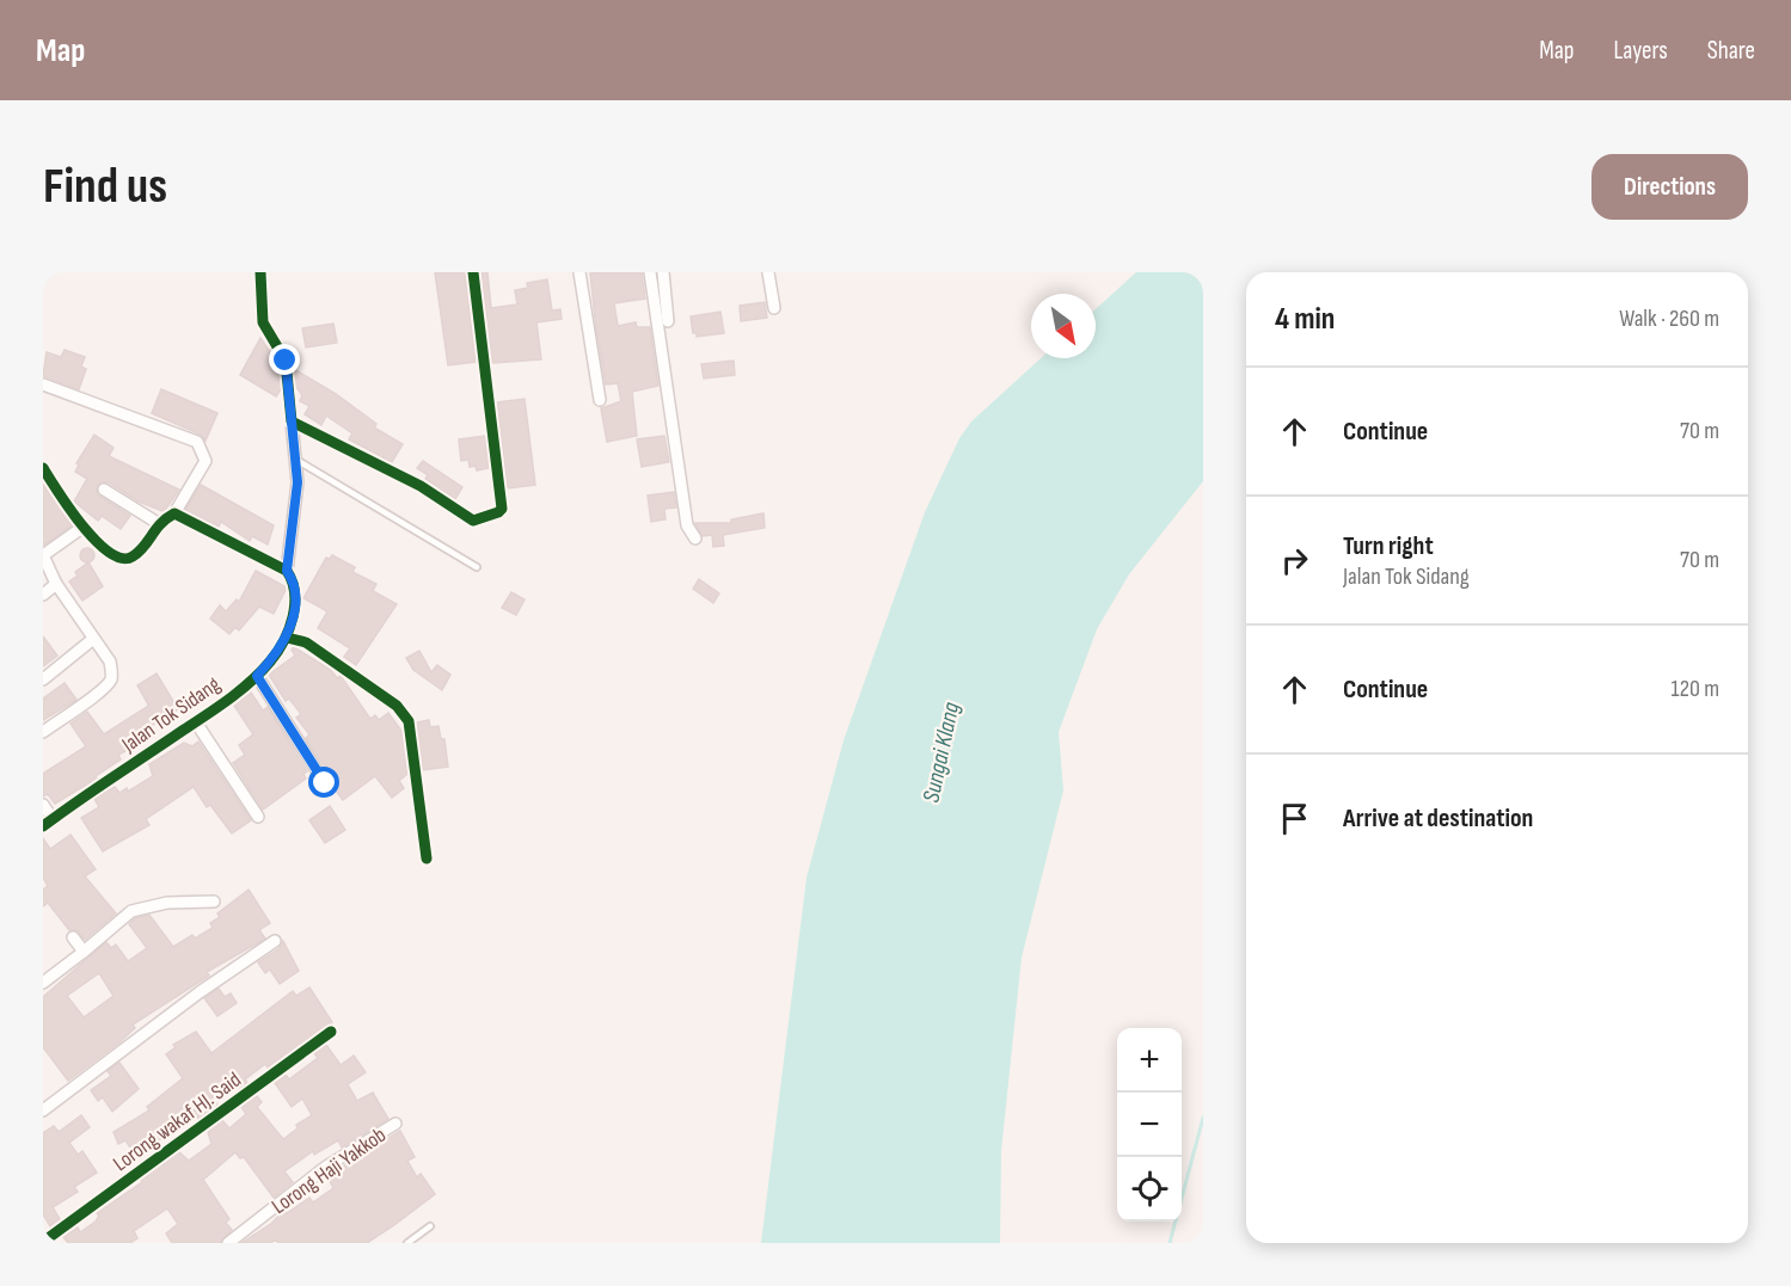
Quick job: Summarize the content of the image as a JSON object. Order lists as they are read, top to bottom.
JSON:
{
  "streets": {
    "street": ["Jalan Tok Sidang", "Lorong wakaf HJ. Said", "Lorong Haji Yakkob"]
  },
  "water": ["Sungai Klang"],
  "north": "bottom right",
  "page": {
    "header": "Map",
    "nav": ["Map", "Layers", "Share"],
    "buttons": "Directions",
    "title": "Find us",
    "heading": ["4 min", "Walk · 260 m"],
    "list": [
      ["Continue", "70 m"],
      ["Turn right", "Jalan Tok Sidang", "70 m"],
      ["Continue", "120 m"],
      "Arrive at destination"
    ],
    "map_buttons": ["+", "−"]
  }
}
